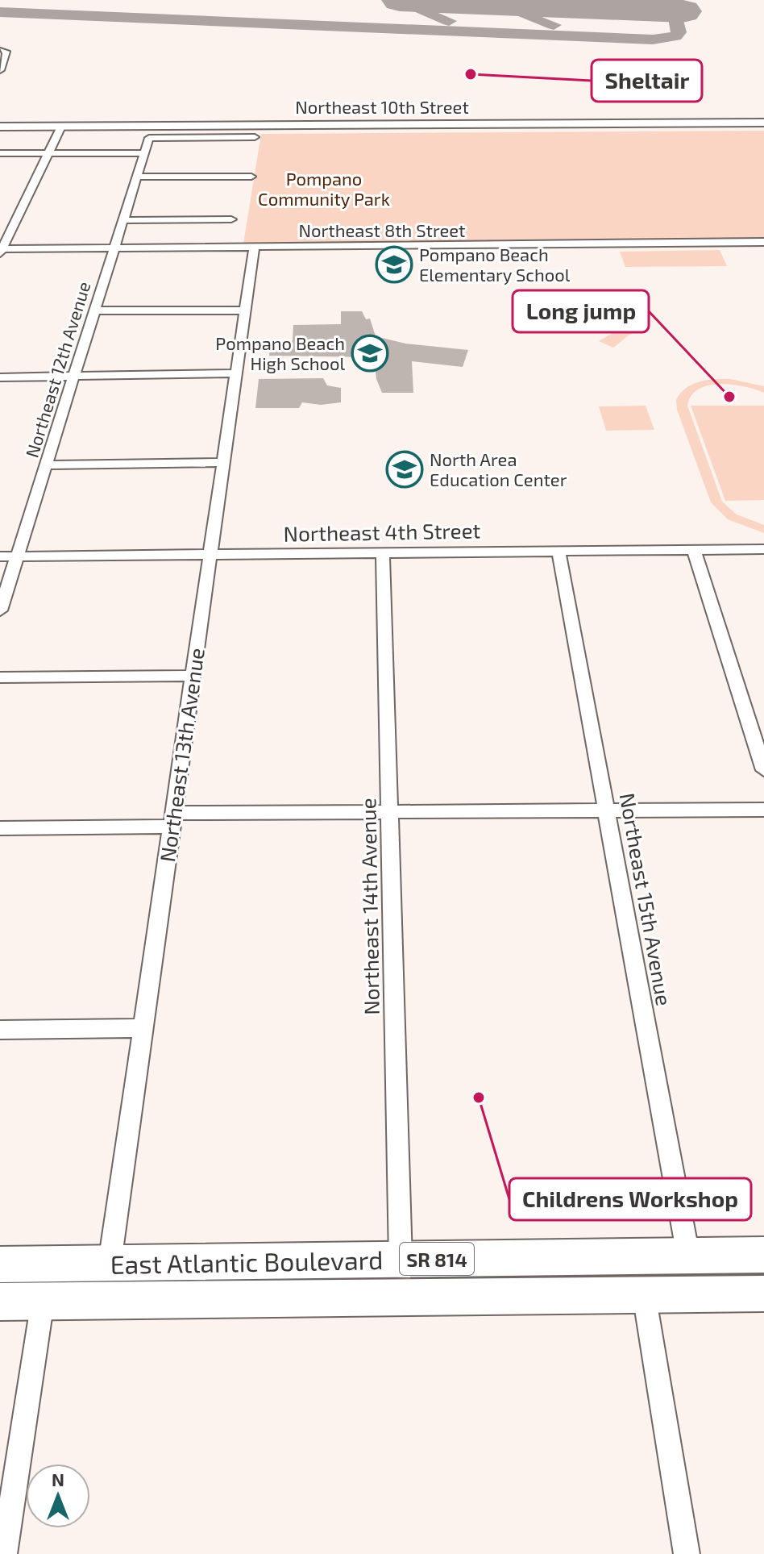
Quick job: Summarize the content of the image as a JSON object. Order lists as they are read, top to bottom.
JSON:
{
  "streets": {
    "main road": ["SR 814", "East Atlantic Boulevard"],
    "street": [
      "Northeast 10th Street",
      "Northeast 8th Street",
      "Northeast 12th Avenue",
      "Northeast 4th Street",
      "Northeast 13th Avenue",
      "Northeast 15th Avenue",
      "Northeast 14th Avenue"
    ]
  },
  "crossings": [
    ["Northeast 8th Street", "Northeast 12th Avenue"],
    ["Northeast 8th Street", "Northeast 13th Avenue"],
    ["Northeast 12th Avenue", "Northeast 4th Street"],
    ["Northeast 4th Street", "Northeast 13th Avenue"],
    ["Northeast 4th Street", "Northeast 15th Avenue"],
    ["Northeast 4th Street", "Northeast 14th Avenue"],
    ["Northeast 13th Avenue", "East Atlantic Boulevard"],
    ["Northeast 15th Avenue", "East Atlantic Boulevard"],
    ["Northeast 14th Avenue", "East Atlantic Boulevard"]
  ],
  "parks": ["Pompano Community Park"],
  "places": {
    "other": ["Sheltair", "Long jump", "Childrens Workshop"],
    "school or university": ["Pompano Beach Elementary School", "Pompano Beach High School", "North Area Education Center"]
  },
  "north": "top"
}
